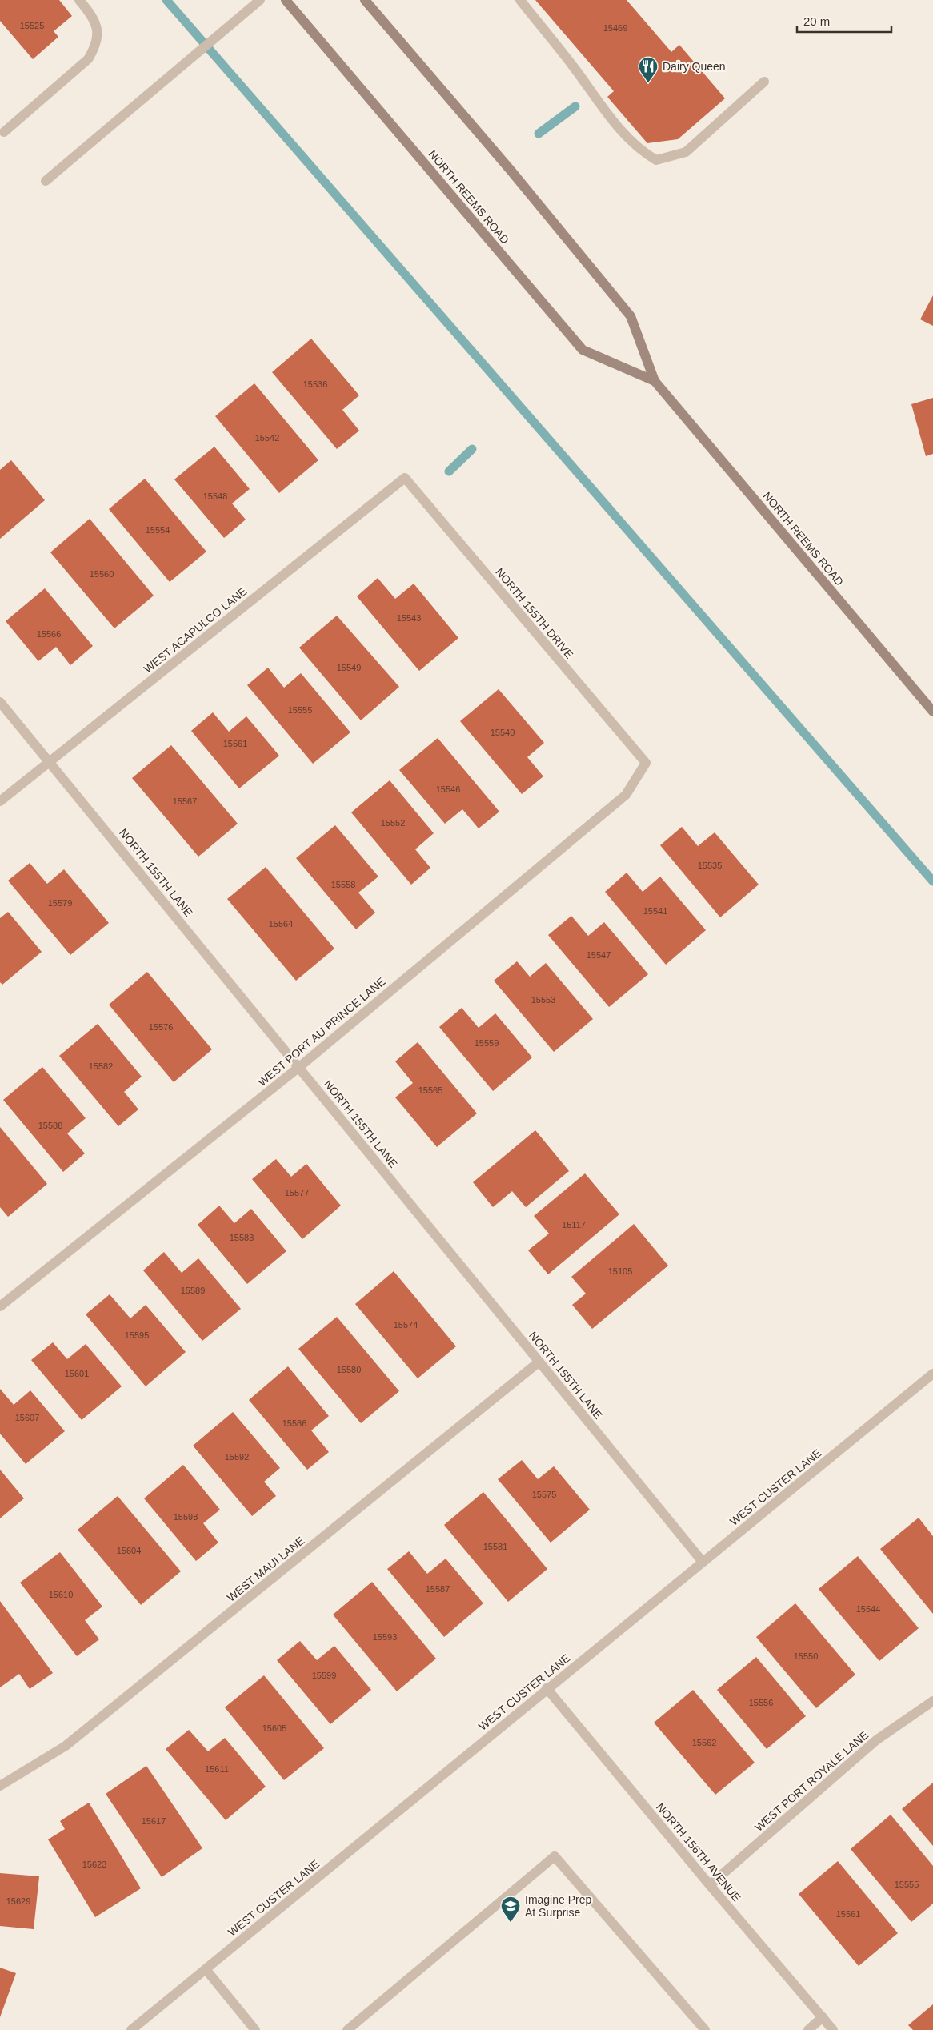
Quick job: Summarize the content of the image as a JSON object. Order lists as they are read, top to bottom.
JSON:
{
  "streets": {
    "main road": ["NORTH REEMS ROAD"],
    "street": [
      "NORTH 155TH DRIVE",
      "WEST ACAPULCO LANE",
      "NORTH 155TH LANE",
      "WEST PORT AU PRINCE LANE",
      "WEST CUSTER LANE",
      "WEST MAUI LANE",
      "WEST PORT ROYALE LANE",
      "NORTH 156TH AVENUE"
    ]
  },
  "crossings": [
    ["NORTH 155TH DRIVE", "WEST ACAPULCO LANE"],
    ["NORTH 155TH DRIVE", "WEST PORT AU PRINCE LANE"],
    ["WEST ACAPULCO LANE", "NORTH 155TH LANE"],
    ["NORTH 155TH LANE", "WEST PORT AU PRINCE LANE"],
    ["NORTH 155TH LANE", "WEST CUSTER LANE"],
    ["NORTH 155TH LANE", "WEST MAUI LANE"],
    ["WEST CUSTER LANE", "NORTH 156TH AVENUE"],
    ["WEST PORT ROYALE LANE", "NORTH 156TH AVENUE"]
  ],
  "places": {
    "restaurant": ["Dairy Queen"],
    "school or university": ["Imagine Prep At Surprise"]
  },
  "house_numbers": [
    "15525",
    "15469",
    "15536",
    "15542",
    "15548",
    "15554",
    "15560",
    "15543",
    "15566",
    "15549",
    "15555",
    "15540",
    "15561",
    "15546",
    "15567",
    "15552",
    "15535",
    "15558",
    "15579",
    "15541",
    "15564",
    "15547",
    "15553",
    "15576",
    "15559",
    "15582",
    "15565",
    "15588",
    "15577",
    "15117",
    "15583",
    "15105",
    "15589",
    "15574",
    "15595",
    "15580",
    "15601",
    "15607",
    "15586",
    "15592",
    "15575",
    "15598",
    "15581",
    "15604",
    "15587",
    "15610",
    "15544",
    "15593",
    "15550",
    "15599",
    "15556",
    "15605",
    "15562",
    "15611",
    "15617",
    "15623",
    "15555",
    "15629",
    "15561"
  ],
  "scale_bar": "20 m"
}
